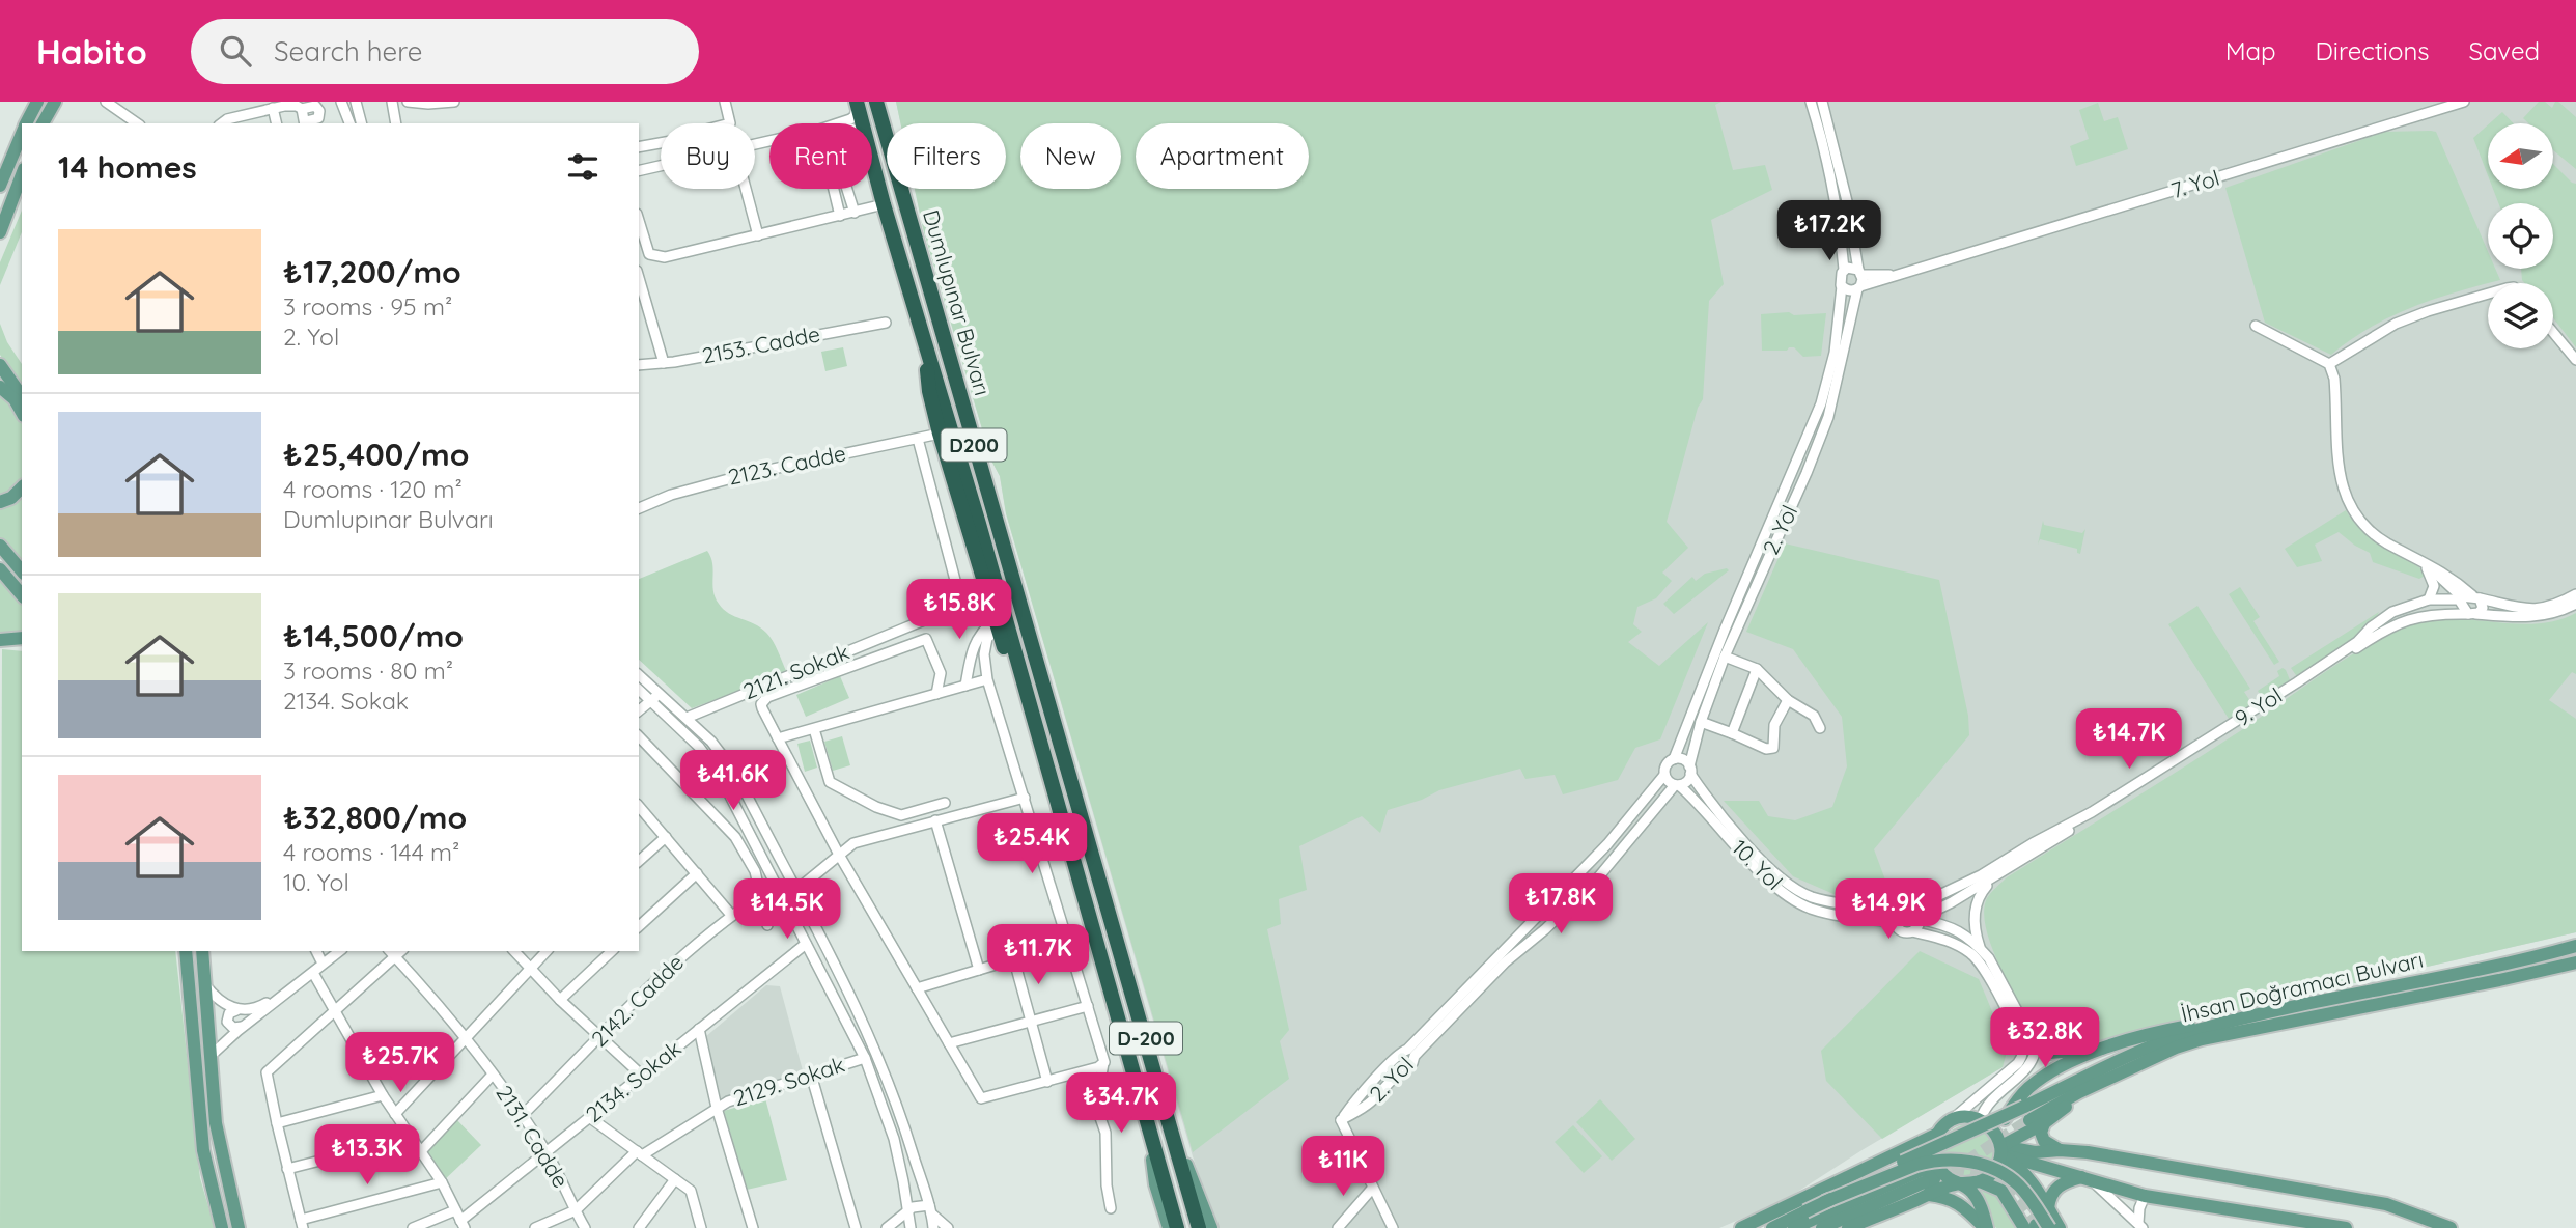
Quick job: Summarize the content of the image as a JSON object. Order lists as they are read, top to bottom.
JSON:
{
  "streets": {
    "highway": ["Dumlupınar Bulvarı", "D200", "D-200"],
    "main road": ["İhsan Doğramacı Bulvarı"],
    "street": [
      "7. Yol",
      "2153. Cadde",
      "2123. Cadde",
      "2. Yol",
      "2121. Sokak",
      "9. Yol",
      "10. Yol",
      "2142. Cadde",
      "2134. Sokak",
      "2129. Sokak",
      "2131. Cadde"
    ]
  },
  "crossings": [
    ["7. Yol", "2. Yol"],
    ["2. Yol", "10. Yol"],
    ["9. Yol", "10. Yol"],
    ["2142. Cadde", "2131. Cadde"],
    ["2134. Sokak", "2131. Cadde"],
    ["2129. Sokak", "2131. Cadde"]
  ],
  "north": "left",
  "page": {
    "header": "Habito",
    "search": "Search here",
    "nav": ["Map", "Directions", "Saved"],
    "chip": [
      "Buy",
      "Rent",
      "Filters",
      "New",
      "Apartment"
    ],
    "heading": "14 homes",
    "price": [
      "₺17.2K",
      "₺15.8K",
      "₺14.7K",
      "₺41.6K",
      "₺25.4K",
      "₺17.8K",
      "₺14.5K",
      "₺14.9K",
      "₺11.7K",
      "₺32.8K",
      "₺25.7K",
      "₺34.7K",
      "₺13.3K",
      "₺11K"
    ],
    "list": [
      {
        "name": "₺17,200/mo",
        "note": "3 rooms · 95 m² · 2. Yol"
      },
      {
        "name": "₺25,400/mo",
        "note": "4 rooms · 120 m² · Dumlupınar Bulvarı"
      },
      {
        "name": "₺14,500/mo",
        "note": "3 rooms · 80 m² · 2134. Sokak"
      },
      {
        "name": "₺32,800/mo",
        "note": "4 rooms · 144 m² · 10. Yol"
      }
    ]
  }
}
